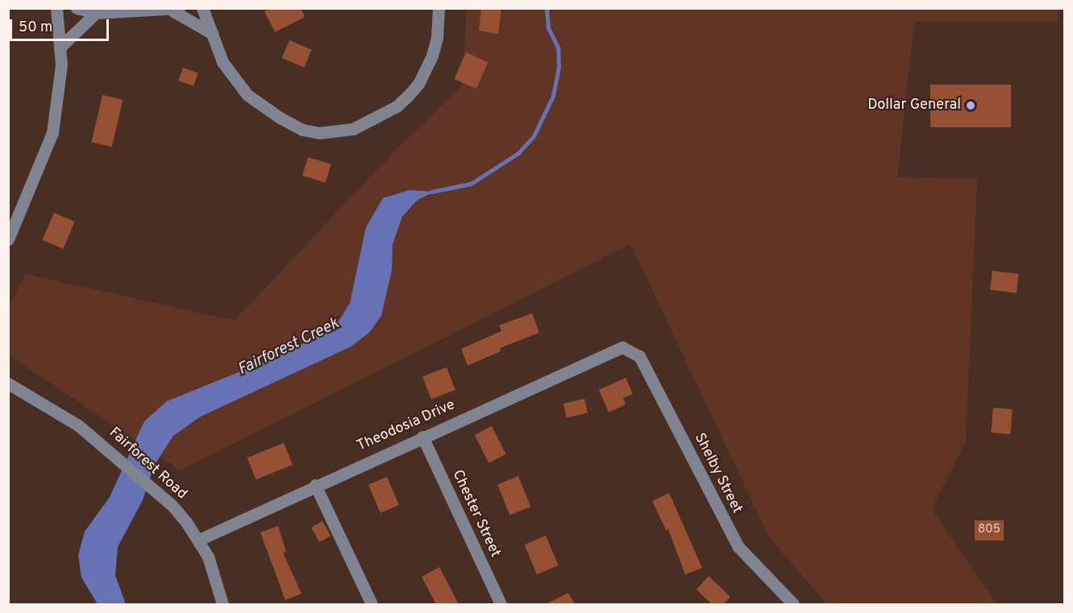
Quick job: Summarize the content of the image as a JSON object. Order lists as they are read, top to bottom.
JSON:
{
  "streets": {
    "street": [
      "Theodosia Drive",
      "Fairforest Road",
      "Shelby Street",
      "Chester Street"
    ]
  },
  "crossings": [
    ["Theodosia Drive", "Fairforest Road"],
    ["Theodosia Drive", "Shelby Street"],
    ["Theodosia Drive", "Chester Street"]
  ],
  "water": ["Fairforest Creek"],
  "places": ["Dollar General"],
  "house_numbers": ["805"],
  "scale_bar": "50 m"
}
